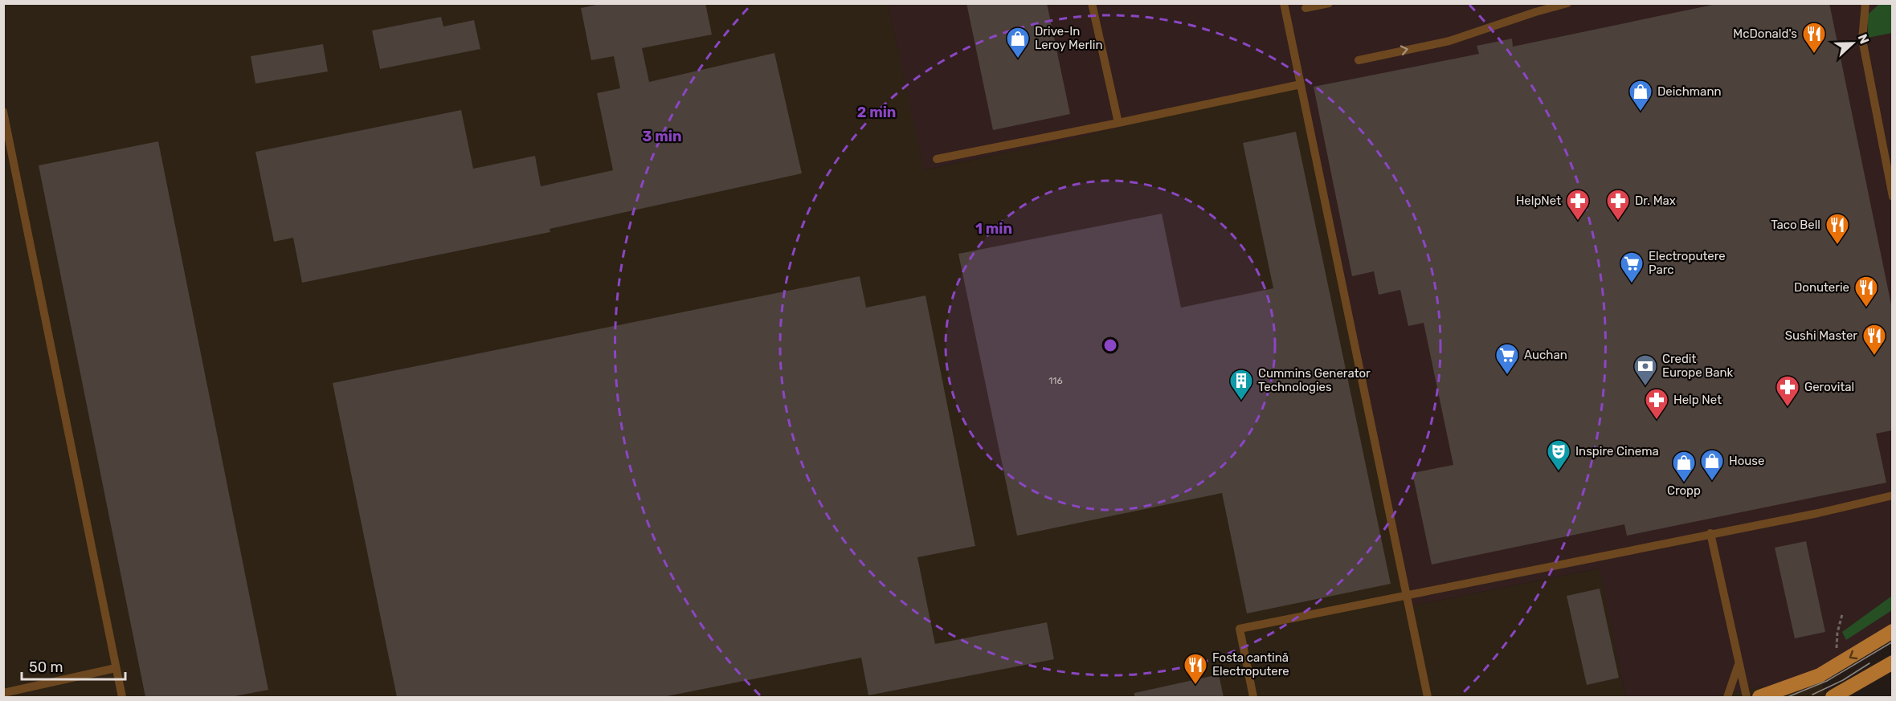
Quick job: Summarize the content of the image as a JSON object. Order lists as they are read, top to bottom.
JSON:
{
  "places": {
    "restaurant": [
      "McDonald's",
      "Taco Bell",
      "Donuterie",
      "Sushi Master",
      "Fosta cantină Electroputere"
    ],
    "shop": [
      "Drive-In Leroy Merlin",
      "Deichmann",
      "House",
      "Cropp"
    ],
    "pharmacy": [
      "HelpNet",
      "Dr. Max",
      "Gerovital",
      "Help Net"
    ],
    "supermarket": ["Electroputere Parc", "Auchan"],
    "bank": ["Credit Europe Bank"],
    "building": ["Cummins Generator Technologies"],
    "theatre": ["Inspire Cinema"]
  },
  "house_numbers": ["116"],
  "scale_bar": "50 m",
  "north": "right",
  "rings": ["2 min", "3 min", "1 min"]
}
